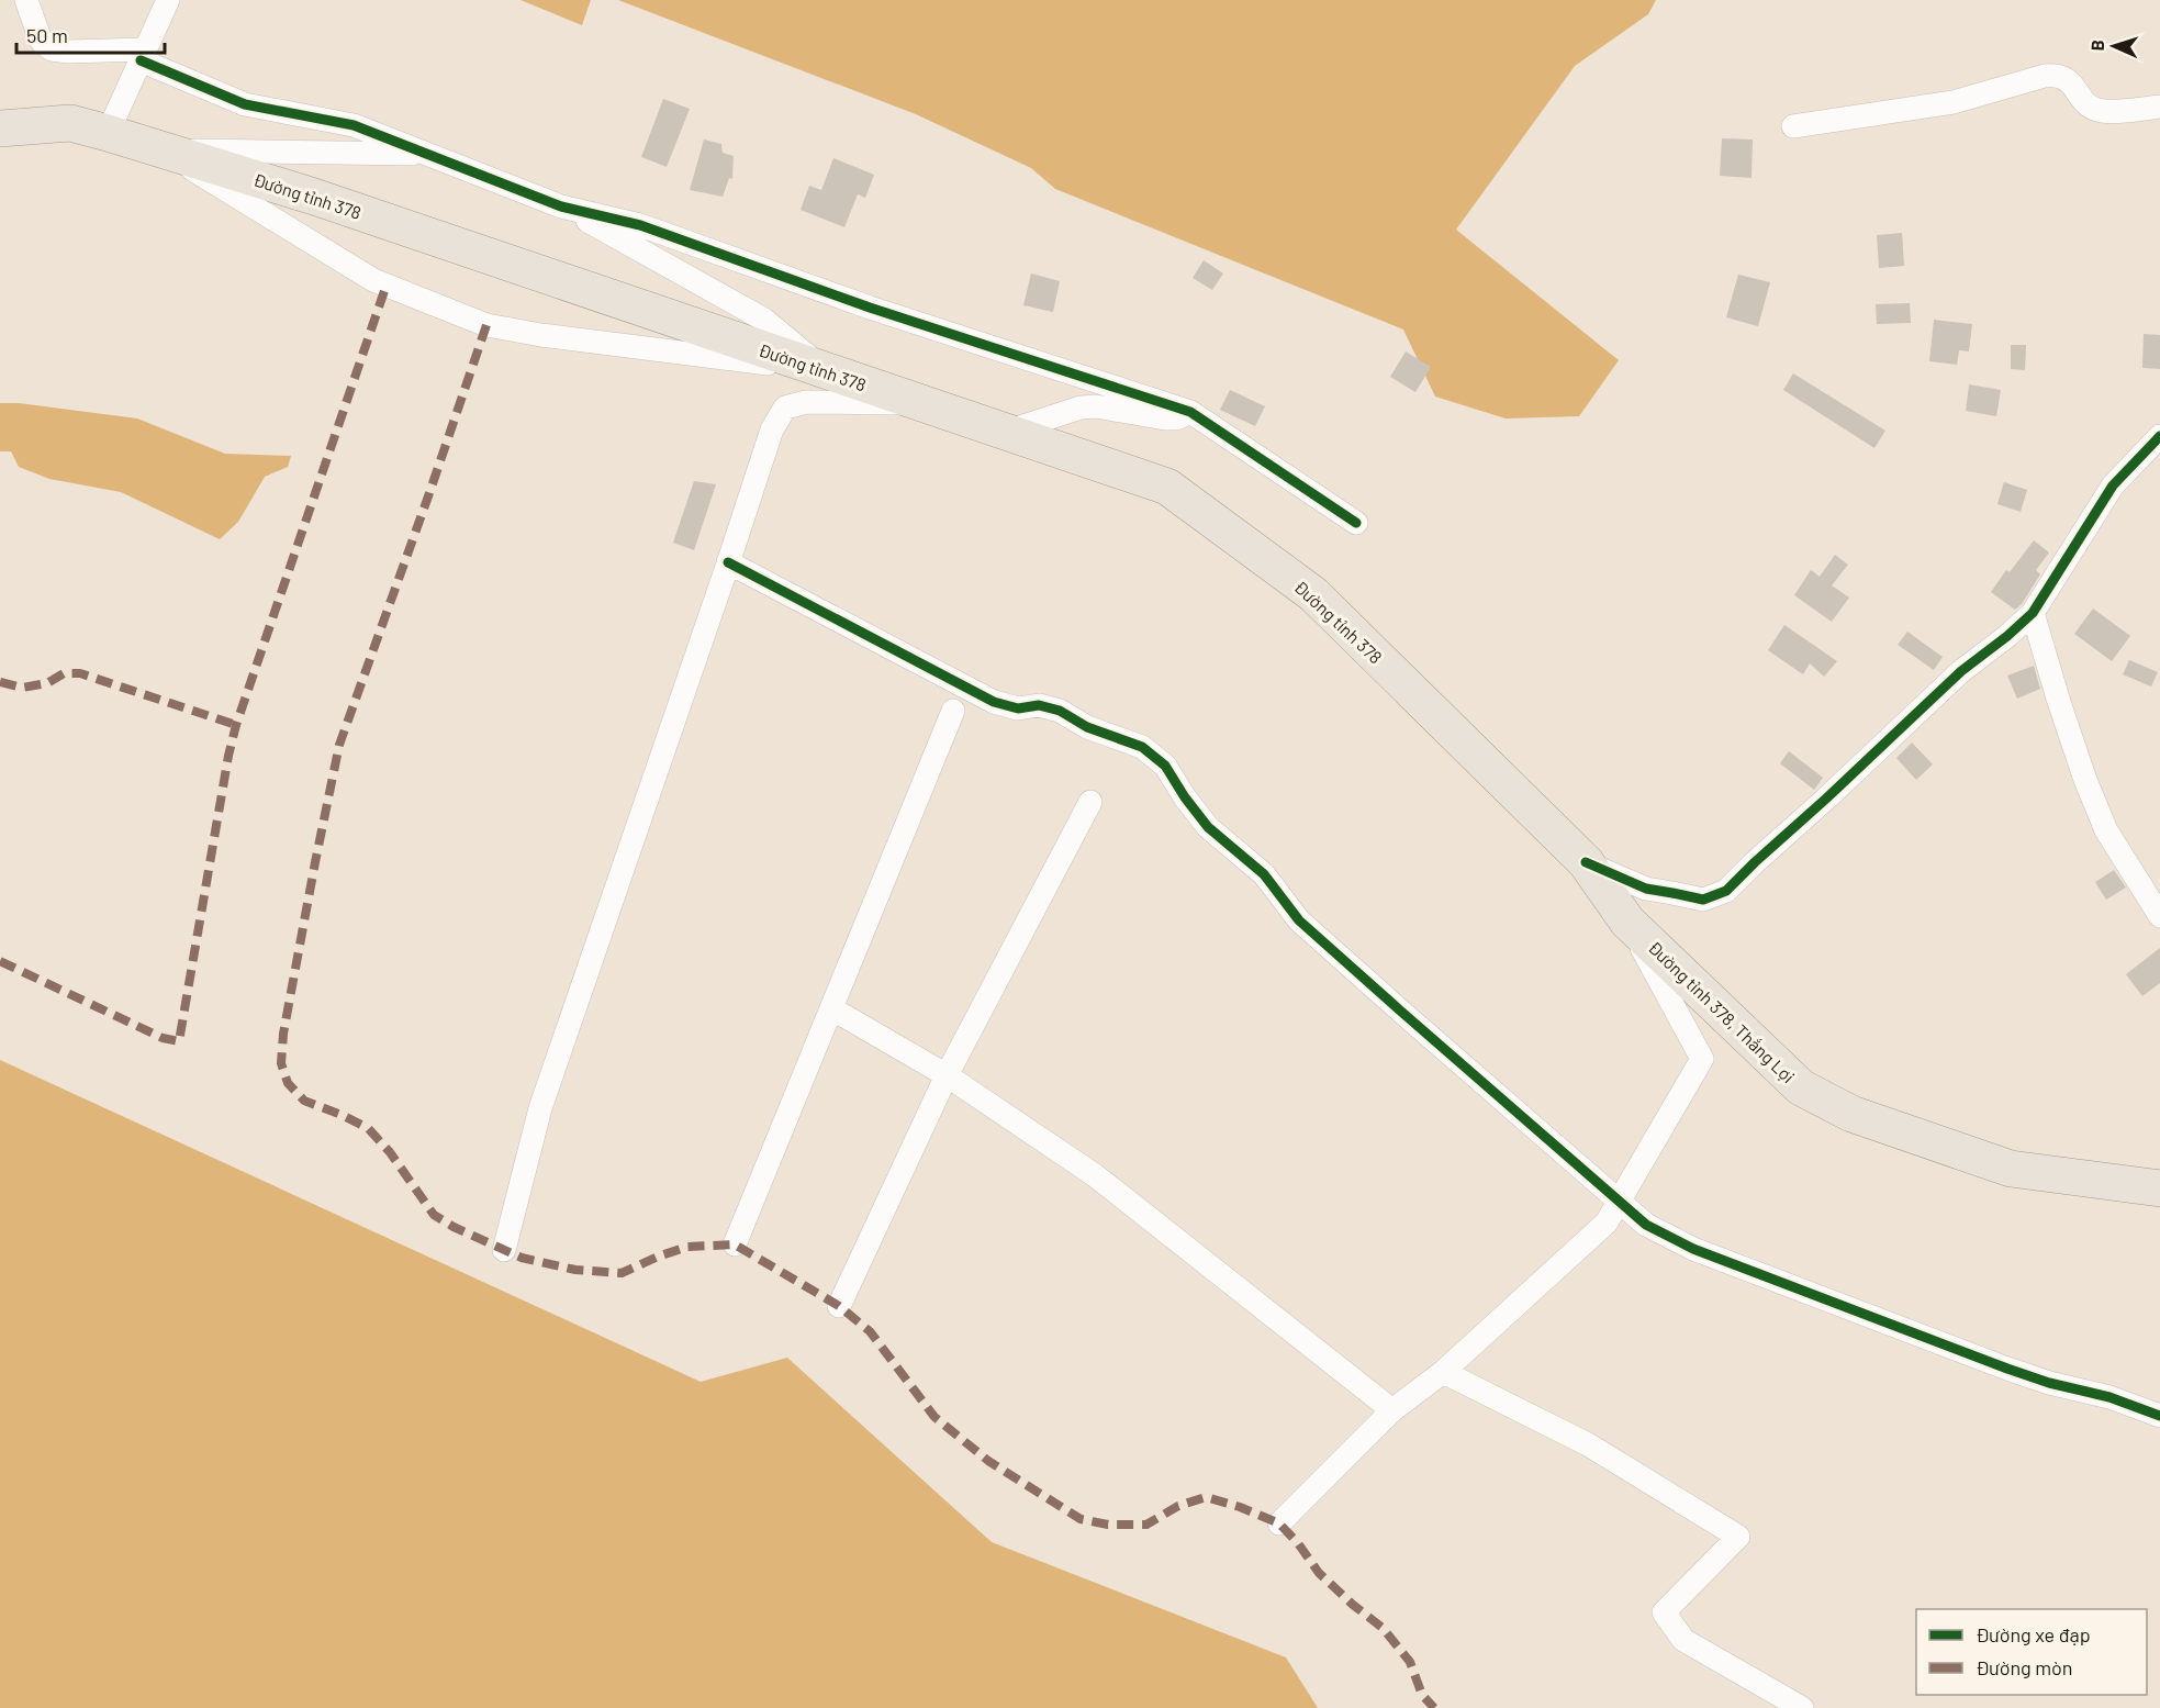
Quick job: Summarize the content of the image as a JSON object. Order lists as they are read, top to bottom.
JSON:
{
  "streets": {
    "main road": ["Đường tỉnh 378", "Đường tỉnh 378, Thắng Lợi"]
  },
  "crossings": [
    ["Đường tỉnh 378", "Đường tỉnh 378, Thắng Lợi"]
  ],
  "legend": ["Đường xe đạp", "Đường mòn"],
  "scale_bar": "50 m",
  "north": "left"
}
